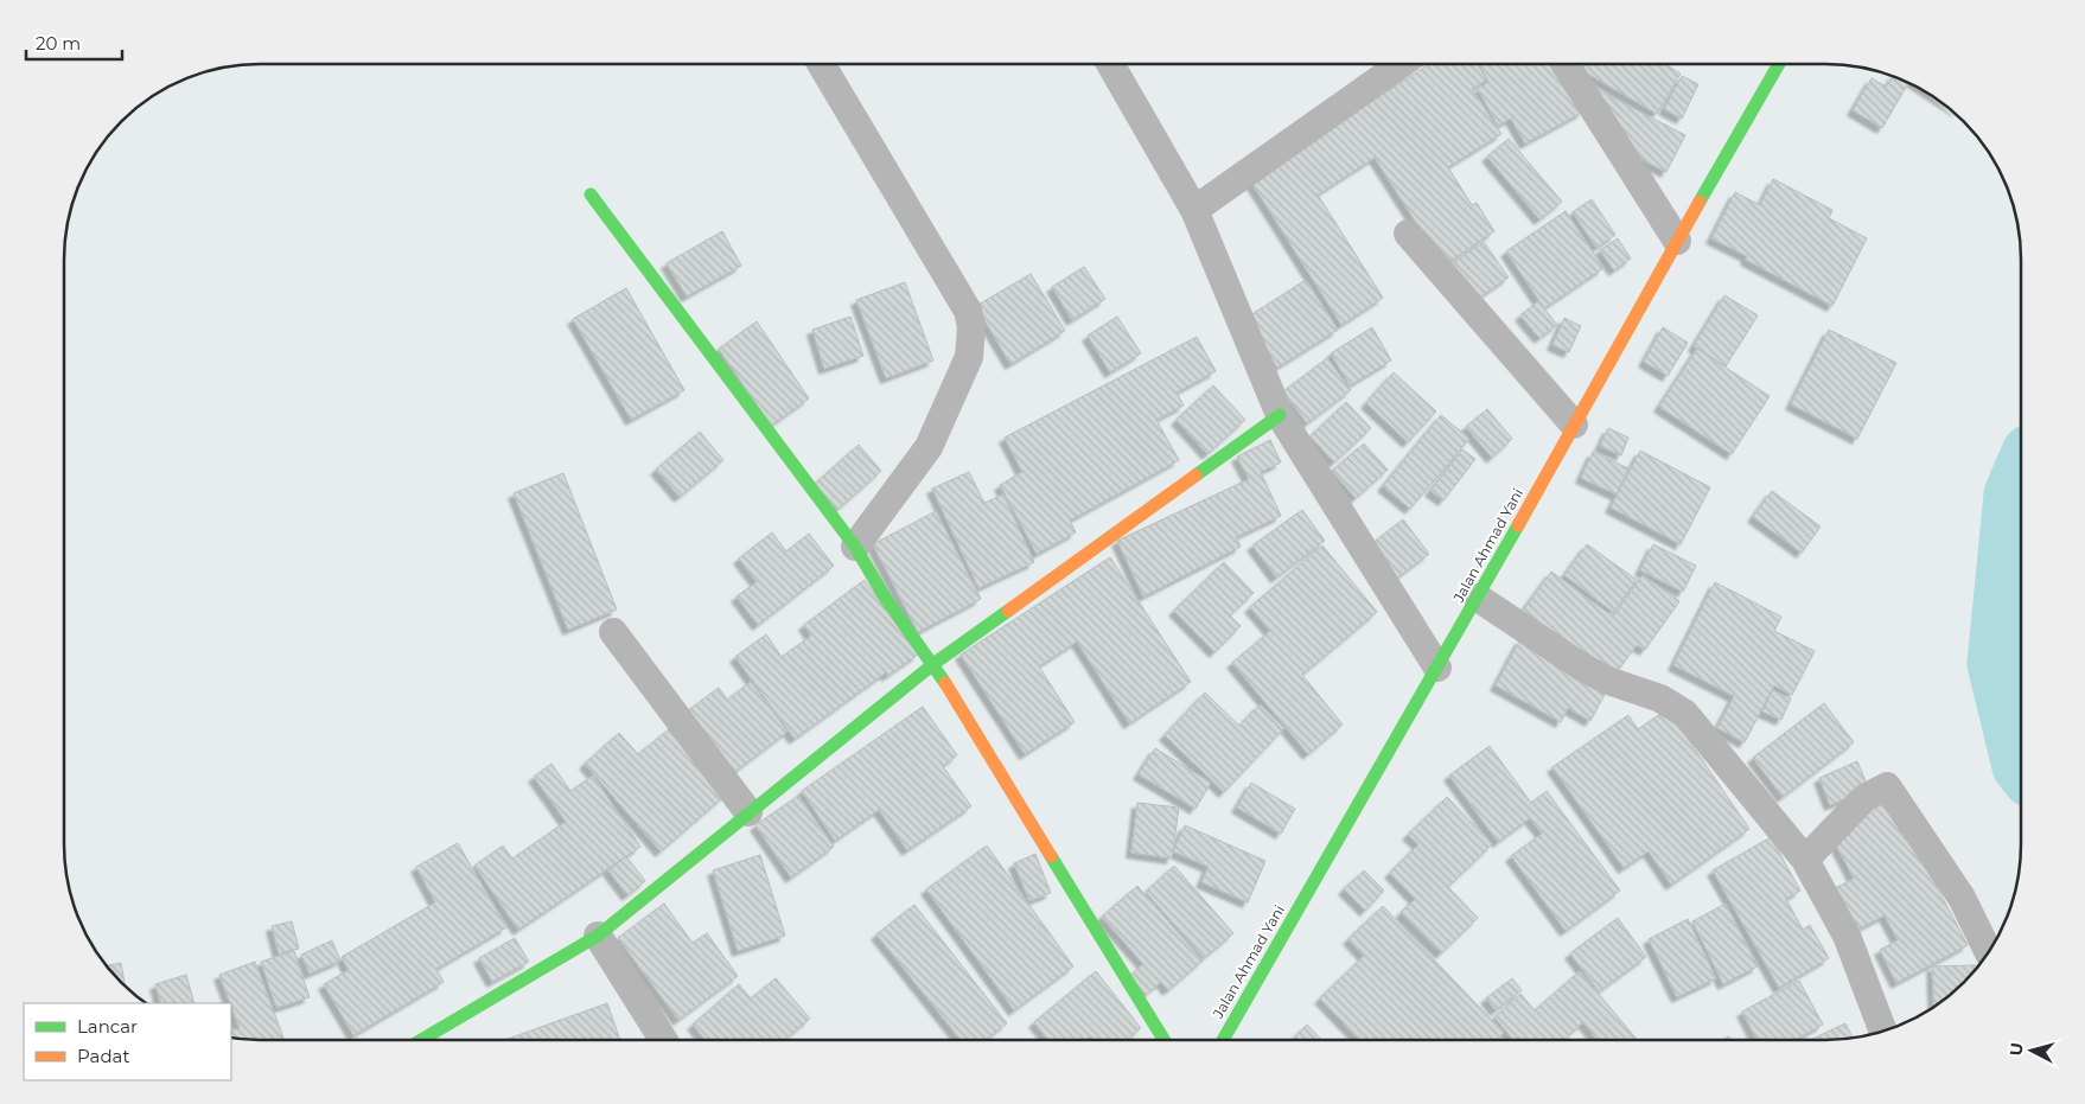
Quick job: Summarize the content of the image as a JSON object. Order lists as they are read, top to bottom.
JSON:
{
  "streets": {
    "main road": ["Jalan Ahmad Yani"]
  },
  "legend": ["Lancar", "Padat"],
  "scale_bar": "20 m",
  "north": "left"
}
